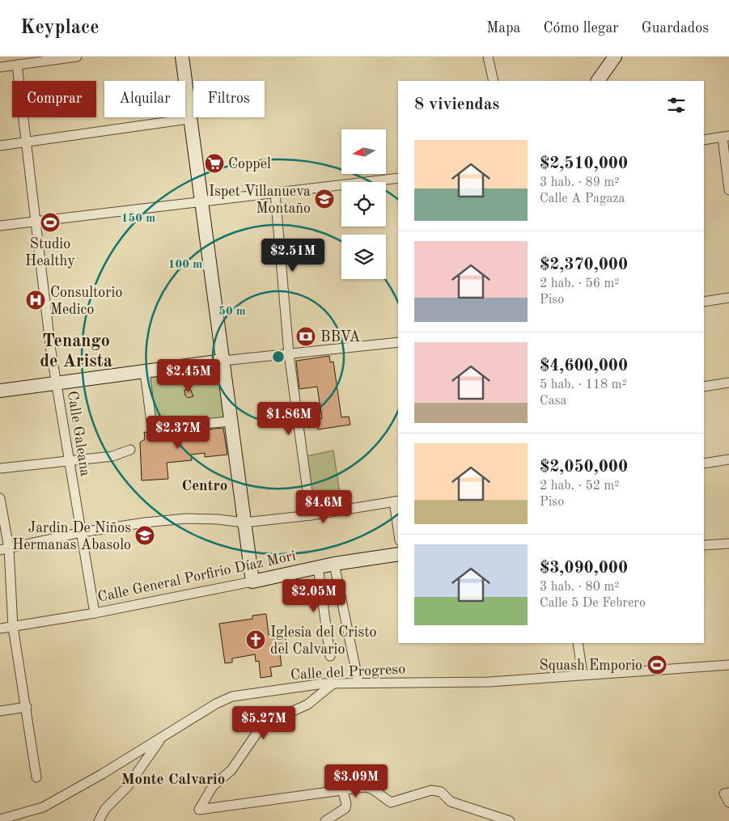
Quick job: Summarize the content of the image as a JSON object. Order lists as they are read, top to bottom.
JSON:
{
  "streets": {
    "street": ["Calle Galeana", "Calle General Porfirio Díaz Mori", "Calle del Progreso"]
  },
  "crossings": [
    ["Calle Galeana", "Calle General Porfirio Díaz Mori"]
  ],
  "districts": ["Tenango de Arista", "Centro", "Monte Calvario"],
  "places": {
    "supermarket": ["Coppel"],
    "school or university": ["Ispet Villanueva Montaño", "Jardin De Niños Hermanas Abasolo"],
    "sports": ["Studio Healthy", "Squash Emporio"],
    "hospital": ["Consultorio Medico"],
    "bank": ["BBVA"],
    "church": ["Iglesia del Cristo del Calvario"]
  },
  "north": "left",
  "page": {
    "header": "Keyplace",
    "nav": ["Mapa", "Cómo llegar", "Guardados"],
    "chip": ["Comprar", "Alquilar", "Filtros"],
    "heading": "8 viviendas",
    "list": [
      {
        "name": "$2,510,000",
        "note": "3 hab. · 89 m² · Calle A Pagaza"
      },
      {
        "name": "$2,370,000",
        "note": "2 hab. · 56 m² · Piso"
      },
      {
        "name": "$4,600,000",
        "note": "5 hab. · 118 m² · Casa"
      },
      {
        "name": "$2,050,000",
        "note": "2 hab. · 52 m² · Piso"
      },
      {
        "name": "$3,090,000",
        "note": "3 hab. · 80 m² · Calle 5 De Febrero"
      }
    ],
    "price": [
      "$2.51M",
      "$2.45M",
      "$1.86M",
      "$2.37M",
      "$4.6M",
      "$2.05M",
      "$5.27M",
      "$3.09M"
    ]
  },
  "rings": ["150 m", "100 m", "50 m"]
}
